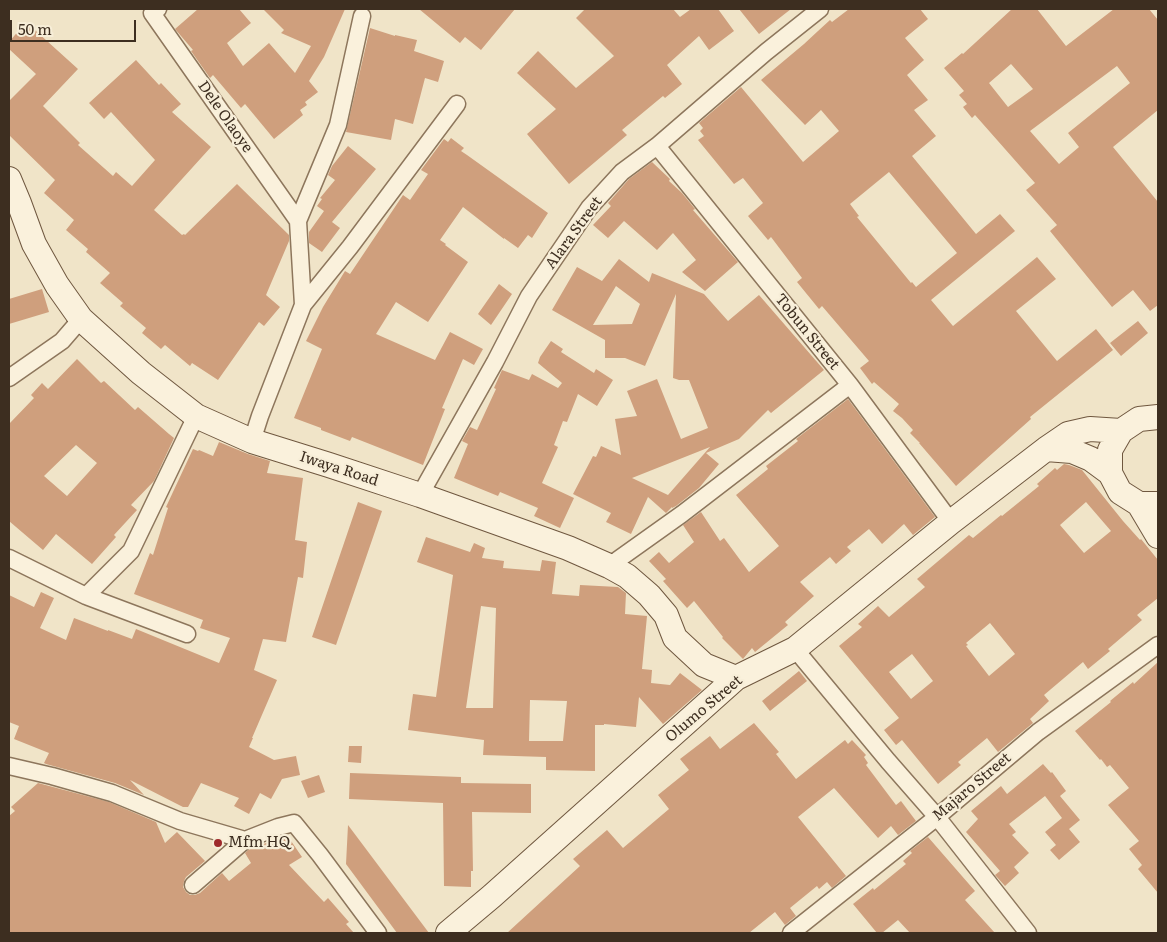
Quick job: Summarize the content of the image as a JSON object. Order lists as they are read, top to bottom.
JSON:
{
  "streets": {
    "street": [
      "Dele Olaoye",
      "Alara Street",
      "Tobun Street",
      "Iwaya Road",
      "Olumo Street",
      "Majaro Street"
    ]
  },
  "crossings": [
    ["Alara Street", "Tobun Street"],
    ["Alara Street", "Iwaya Road"],
    ["Tobun Street", "Olumo Street"],
    ["Iwaya Road", "Olumo Street"]
  ],
  "places": ["Mfm HQ"],
  "scale_bar": "50 m"
}
